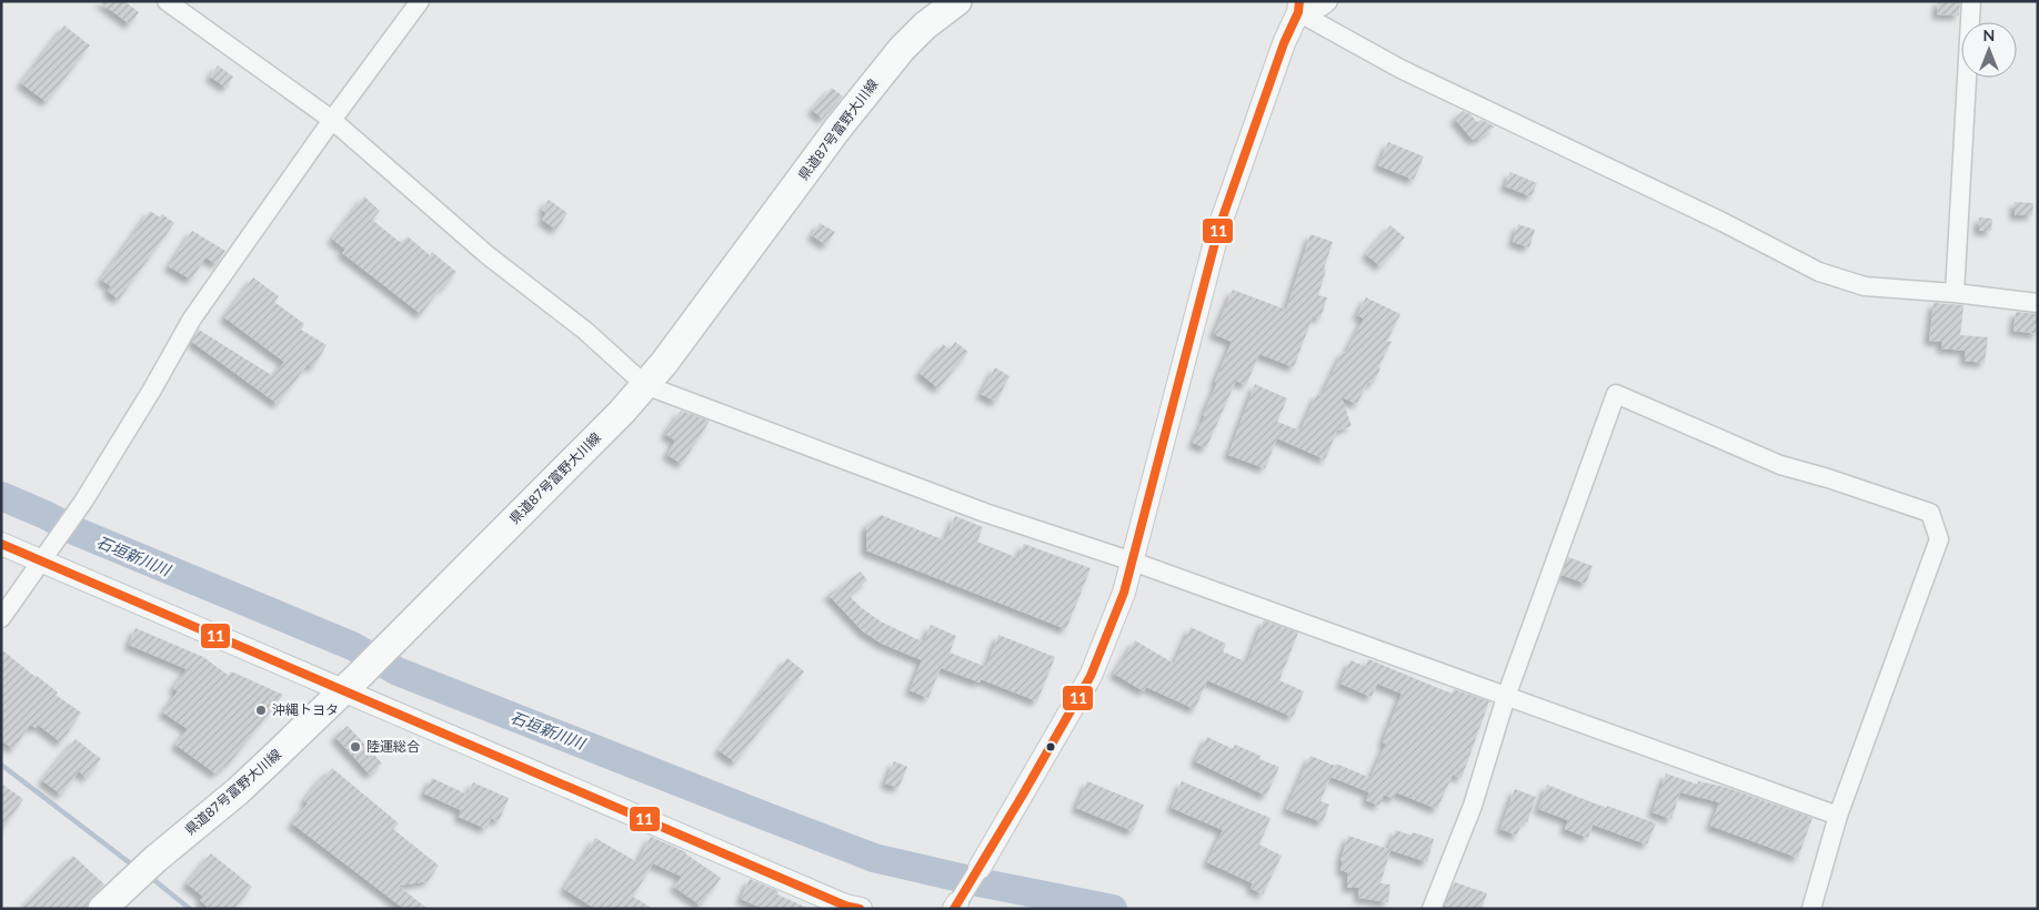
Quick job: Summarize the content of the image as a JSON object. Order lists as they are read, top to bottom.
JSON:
{
  "streets": {
    "main road": ["県道87号富野大川線"]
  },
  "water": ["石垣新川川"],
  "places": ["沖縄トヨタ", "陸運総合"],
  "lines": ["transit line 11"],
  "north": "top"
}
